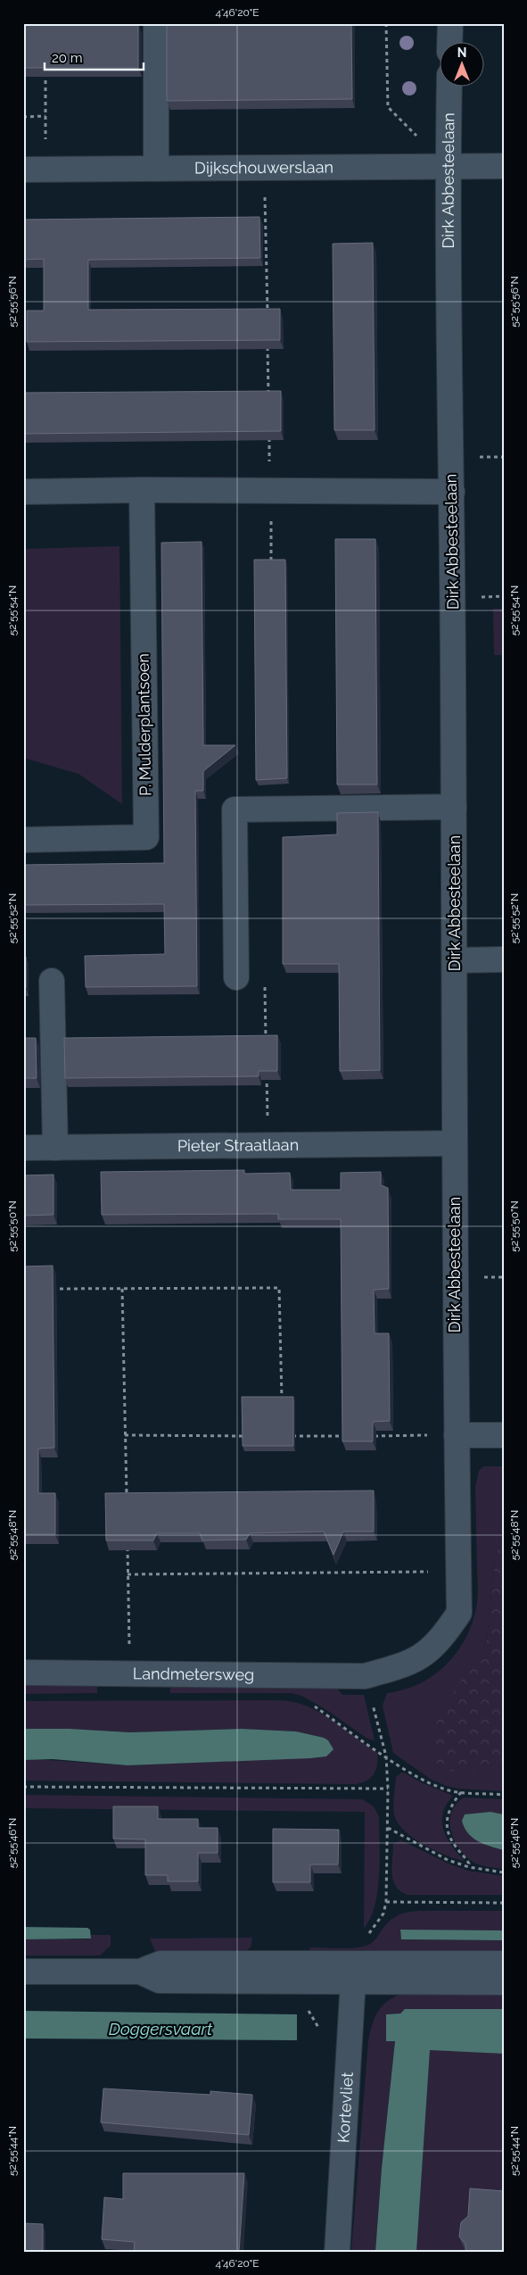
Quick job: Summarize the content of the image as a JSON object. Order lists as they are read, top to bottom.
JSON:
{
  "streets": {
    "street": [
      "Dijkschouwerslaan",
      "Dirk Abbesteelaan",
      "P. Mulderplantsoen",
      "Pieter Straatlaan",
      "Landmetersweg",
      "Kortevliet"
    ]
  },
  "crossings": [
    ["Dijkschouwerslaan", "Dirk Abbesteelaan"],
    ["Dirk Abbesteelaan", "Pieter Straatlaan"],
    ["Dirk Abbesteelaan", "Landmetersweg"]
  ],
  "water": ["Doggersvaart"],
  "scale_bar": "20 m",
  "north": "top",
  "coordinates": [
    "4°46'20\"E",
    "52°55'56\"N",
    "52°55'54\"N",
    "52°55'52\"N",
    "52°55'50\"N",
    "52°55'48\"N",
    "52°55'46\"N",
    "52°55'44\"N"
  ]
}
